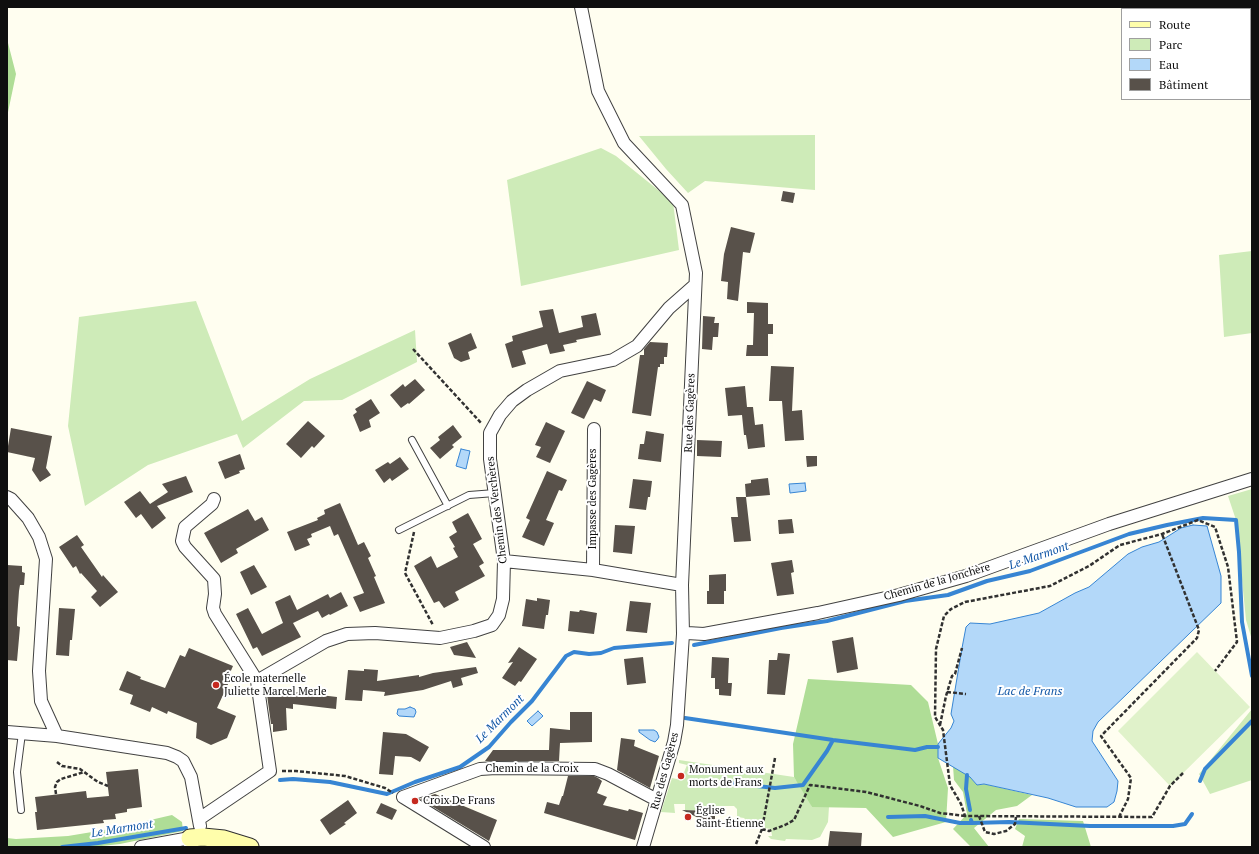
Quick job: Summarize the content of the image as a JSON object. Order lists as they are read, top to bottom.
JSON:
{
  "streets": {
    "street": [
      "Rue des Gagères",
      "Impasse des Gagères",
      "Chemin des Verchères",
      "Chemin de la Jonchère",
      "Chemin de la Croix"
    ]
  },
  "crossings": [
    ["Rue des Gagères", "Chemin des Verchères"],
    ["Rue des Gagères", "Chemin de la Jonchère"],
    ["Rue des Gagères", "Chemin de la Croix"]
  ],
  "water": ["Le Marmont", "Lac de Frans"],
  "places": [
    "École maternelle Juliette Marcel Merle",
    "Monument aux morts de Frans",
    "Croix De Frans",
    "Église Saint-Étienne"
  ],
  "legend": [
    "Route",
    "Parc",
    "Eau",
    "Bâtiment"
  ]
}
